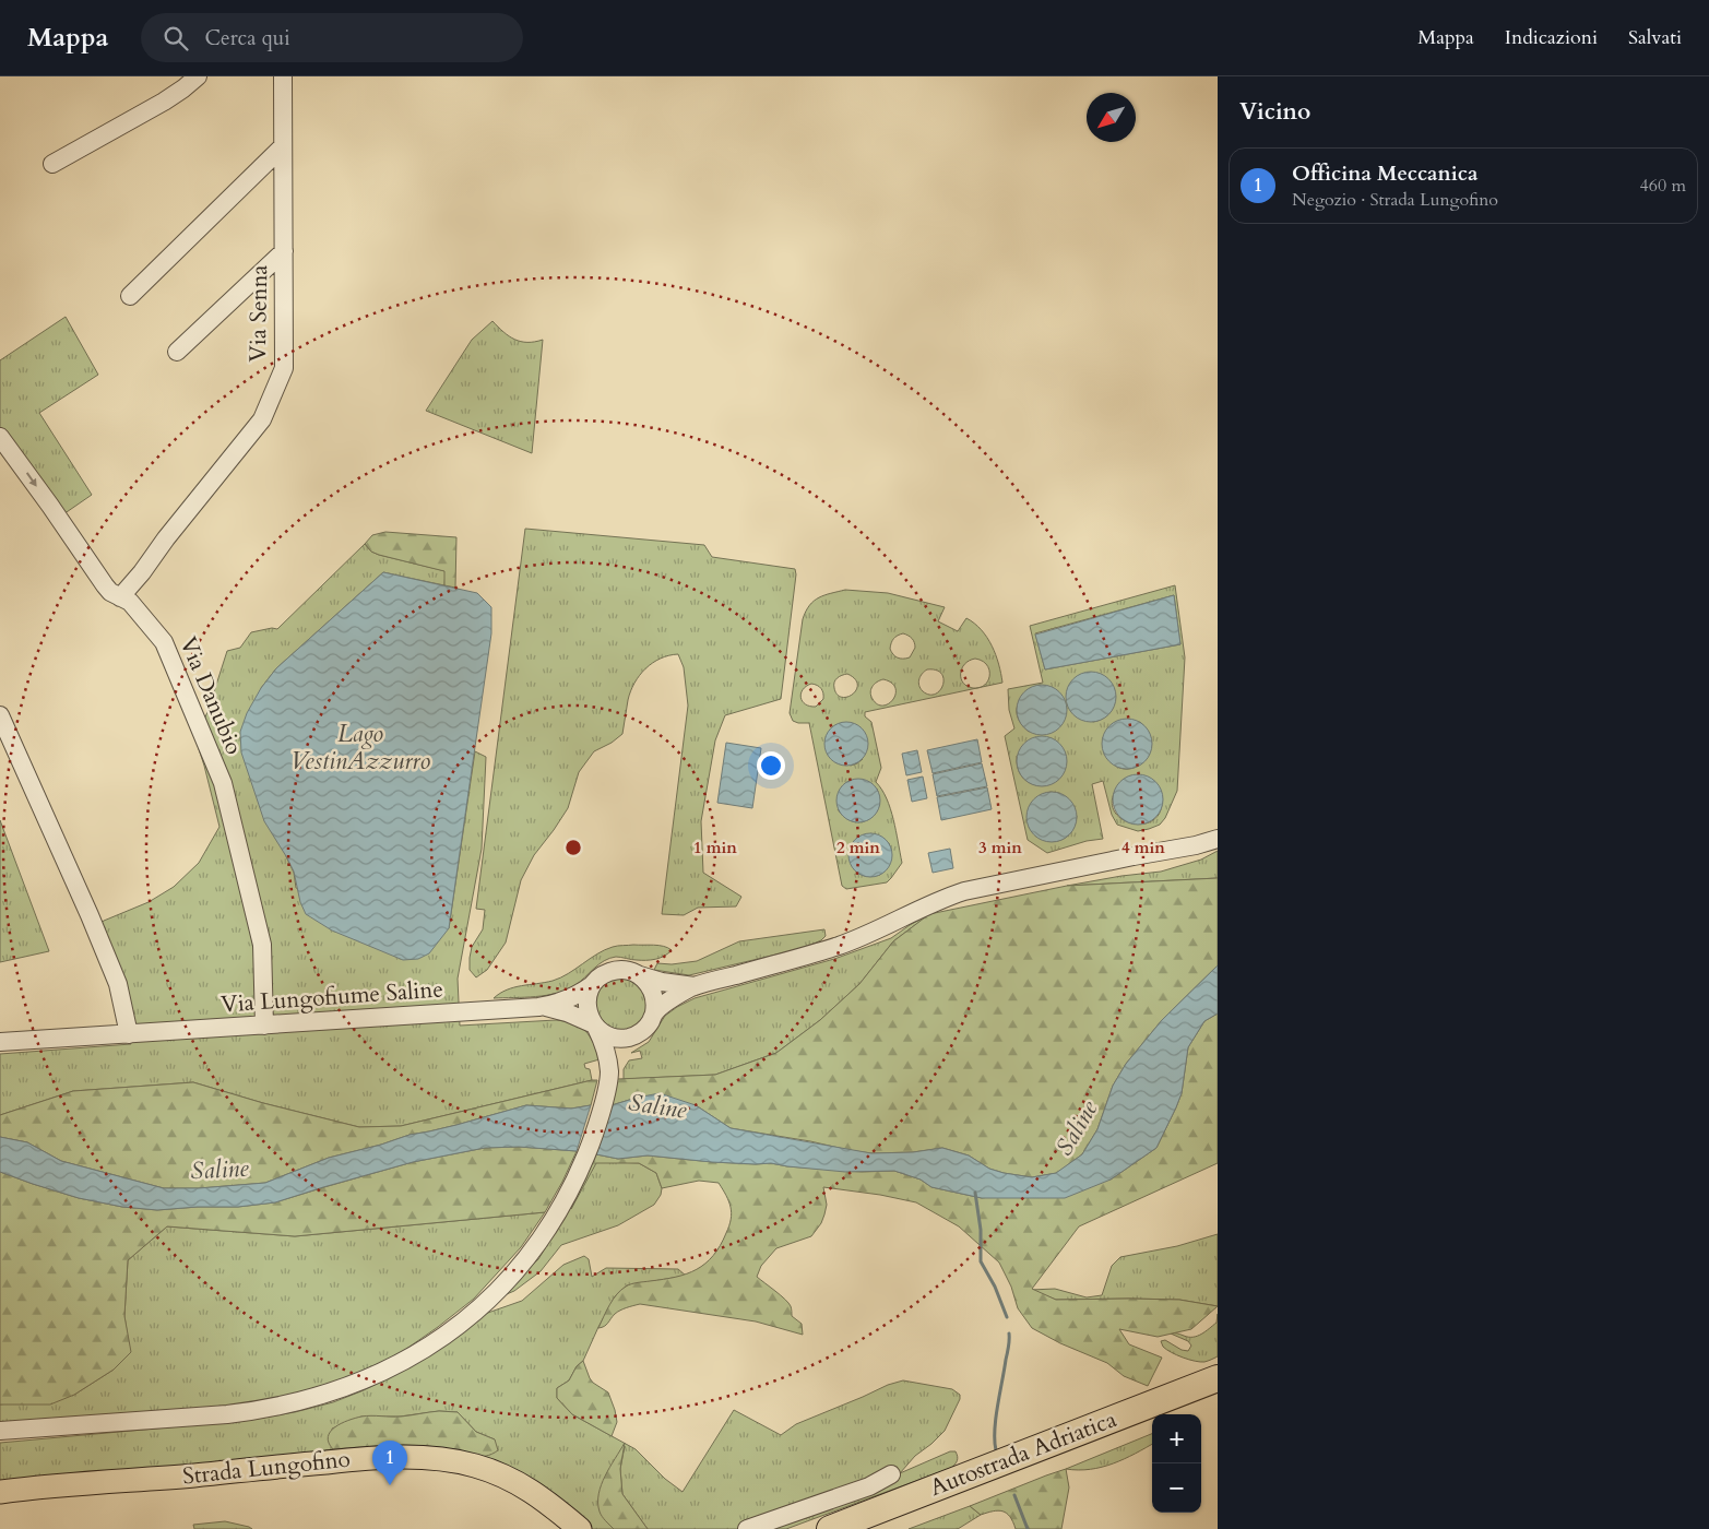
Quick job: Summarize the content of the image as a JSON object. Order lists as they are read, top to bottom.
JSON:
{
  "streets": {
    "highway": ["Autostrada Adriatica"],
    "main road": ["Strada Lungofino"],
    "street": ["Via Senna", "Via Danubio", "Via Lungofiume Saline"]
  },
  "crossings": [
    ["Via Senna", "Via Danubio"],
    ["Via Danubio", "Via Lungofiume Saline"]
  ],
  "water": ["Lago VestinAzzurro", "Saline"],
  "north": "bottom left",
  "page": {
    "header": "Mappa",
    "search": "Cerca qui",
    "nav": ["Mappa", "Indicazioni", "Salvati"],
    "heading": "Vicino",
    "list": [
      {
        "mark": "1",
        "name": "Officina Meccanica",
        "note": "Negozio · Strada Lungofino",
        "value": "460 m"
      }
    ],
    "map_buttons": ["+", "−"],
    "pins": "1"
  },
  "rings": [
    "1 min",
    "2 min",
    "3 min",
    "4 min"
  ]
}
